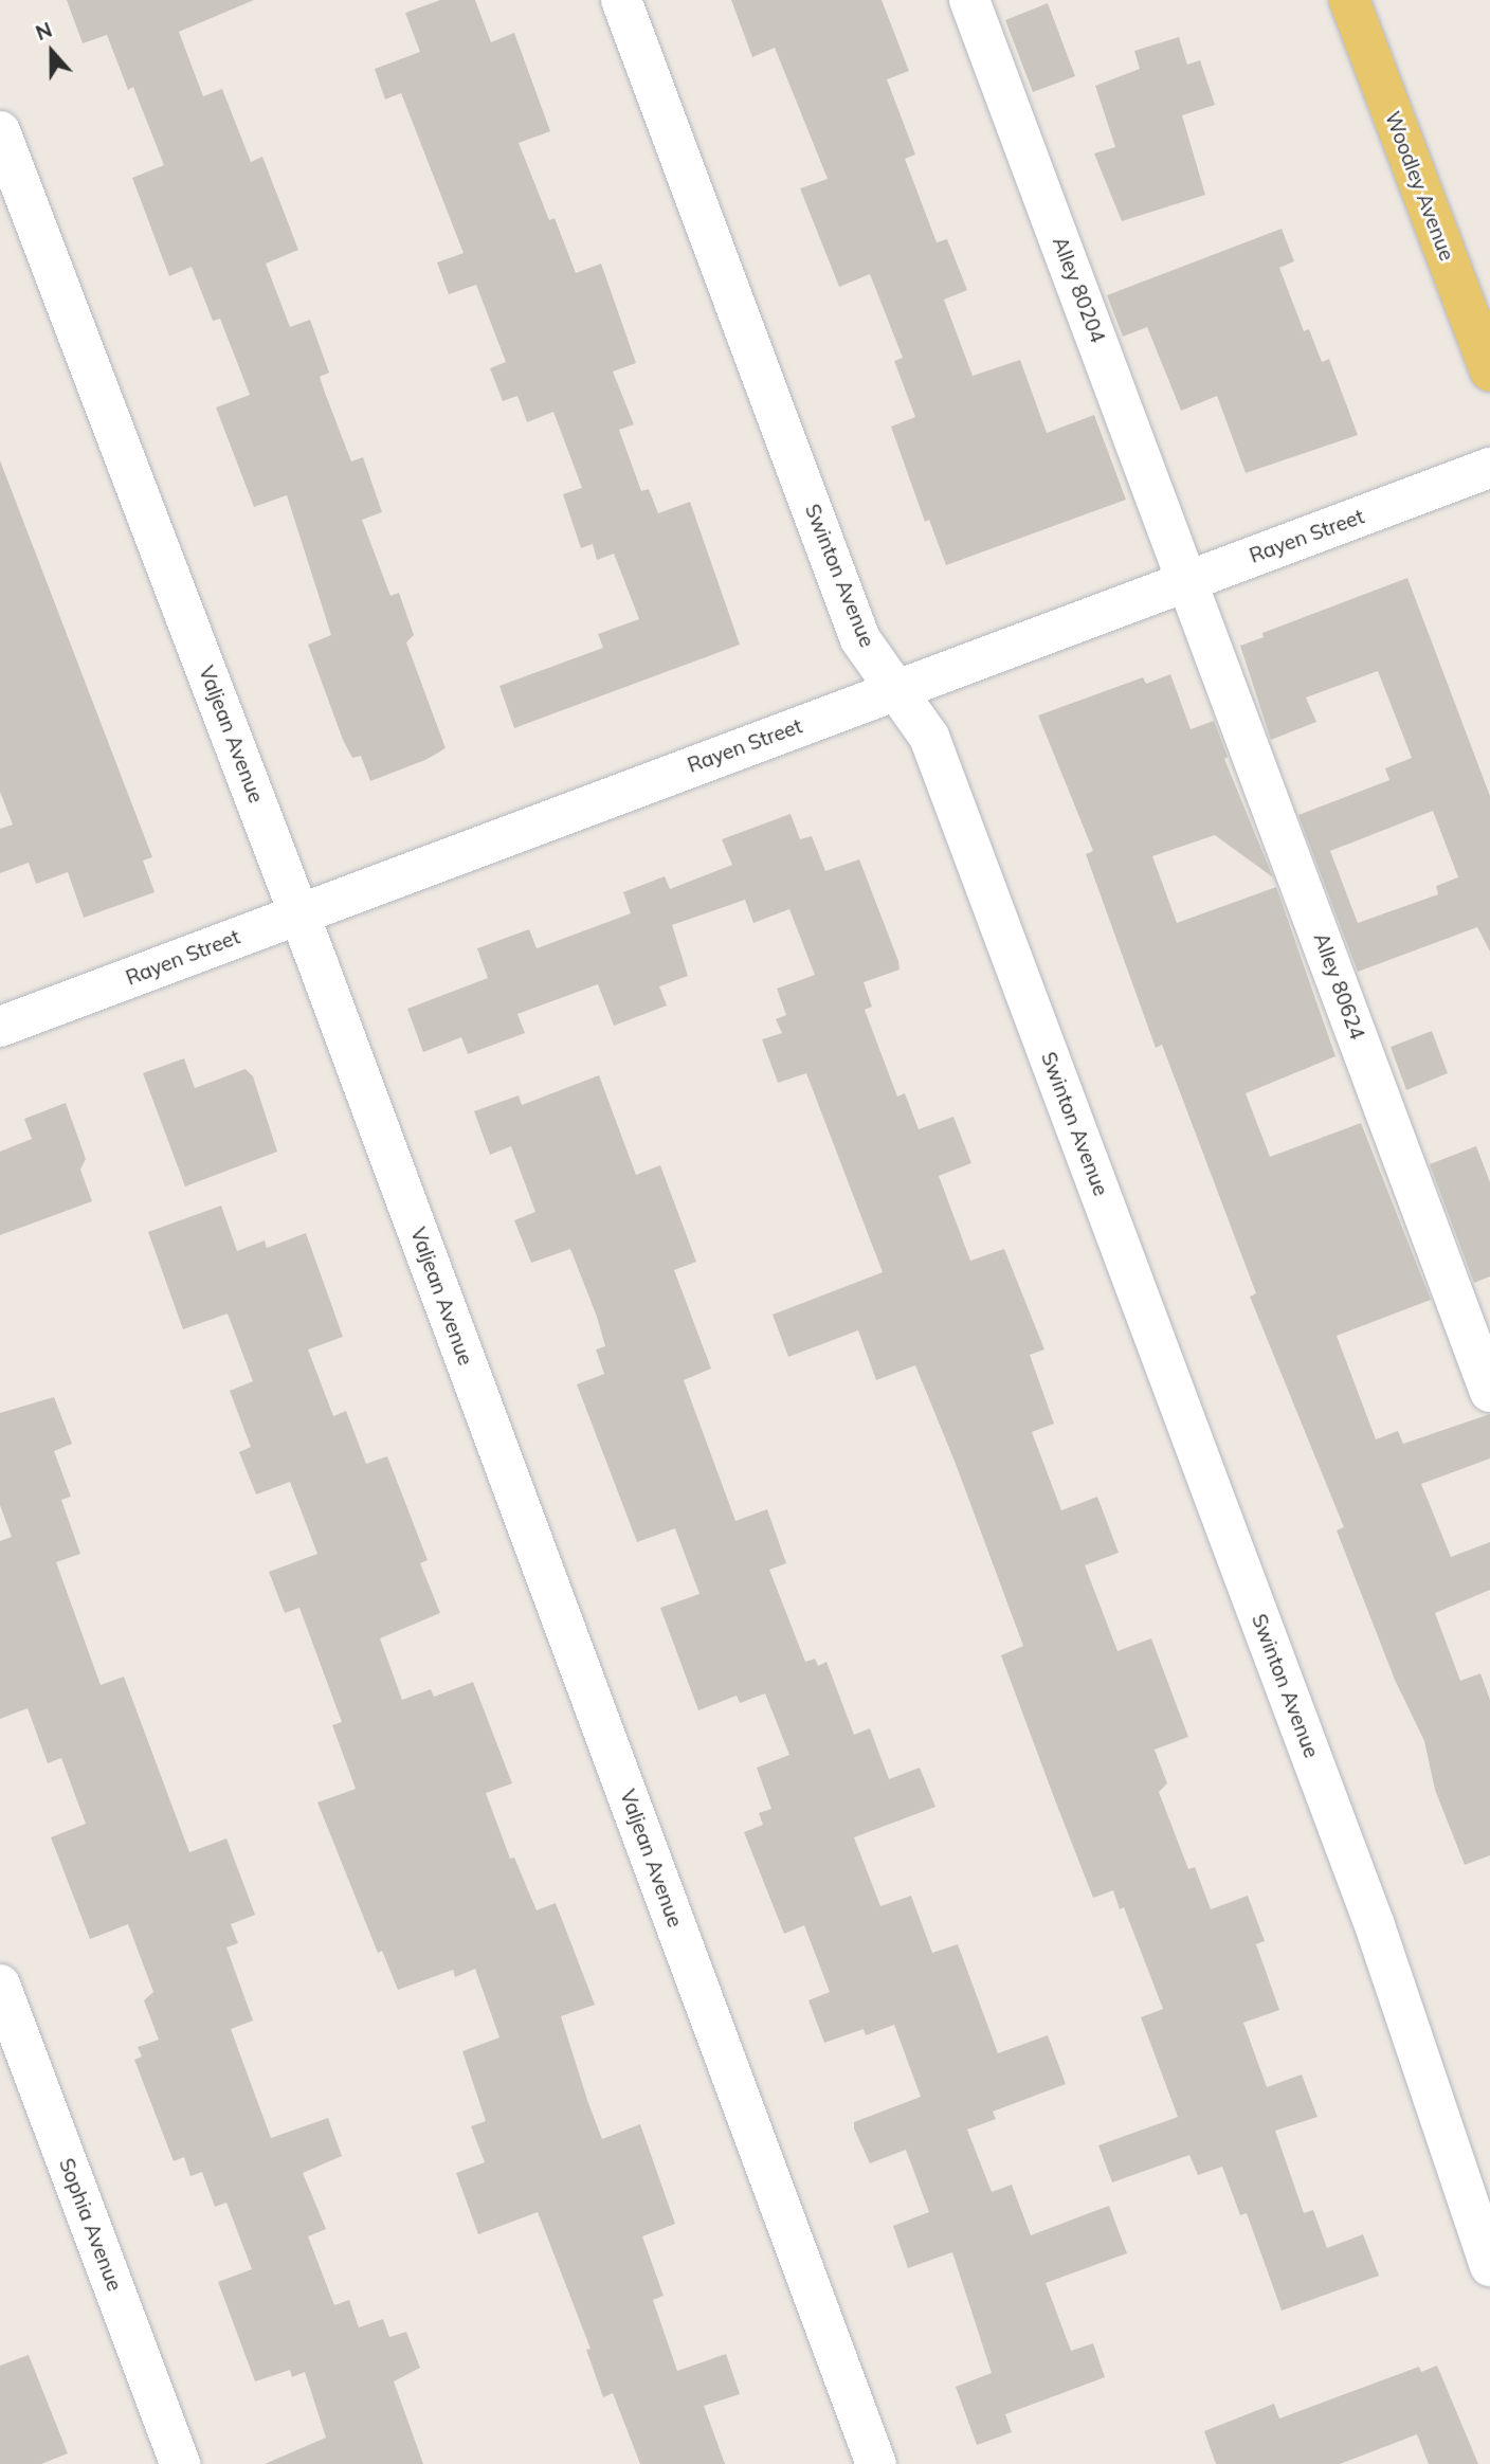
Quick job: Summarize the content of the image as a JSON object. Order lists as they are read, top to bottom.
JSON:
{
  "streets": {
    "main road": ["Woodley Avenue"],
    "street": [
      "Alley 80204",
      "Rayen Street",
      "Swinton Avenue",
      "Valjean Avenue",
      "Alley 80624",
      "Sophia Avenue"
    ]
  },
  "crossings": [
    ["Alley 80204", "Rayen Street"],
    ["Alley 80204", "Alley 80624"],
    ["Rayen Street", "Swinton Avenue"],
    ["Rayen Street", "Valjean Avenue"],
    ["Rayen Street", "Alley 80624"]
  ],
  "north": "top"
}
